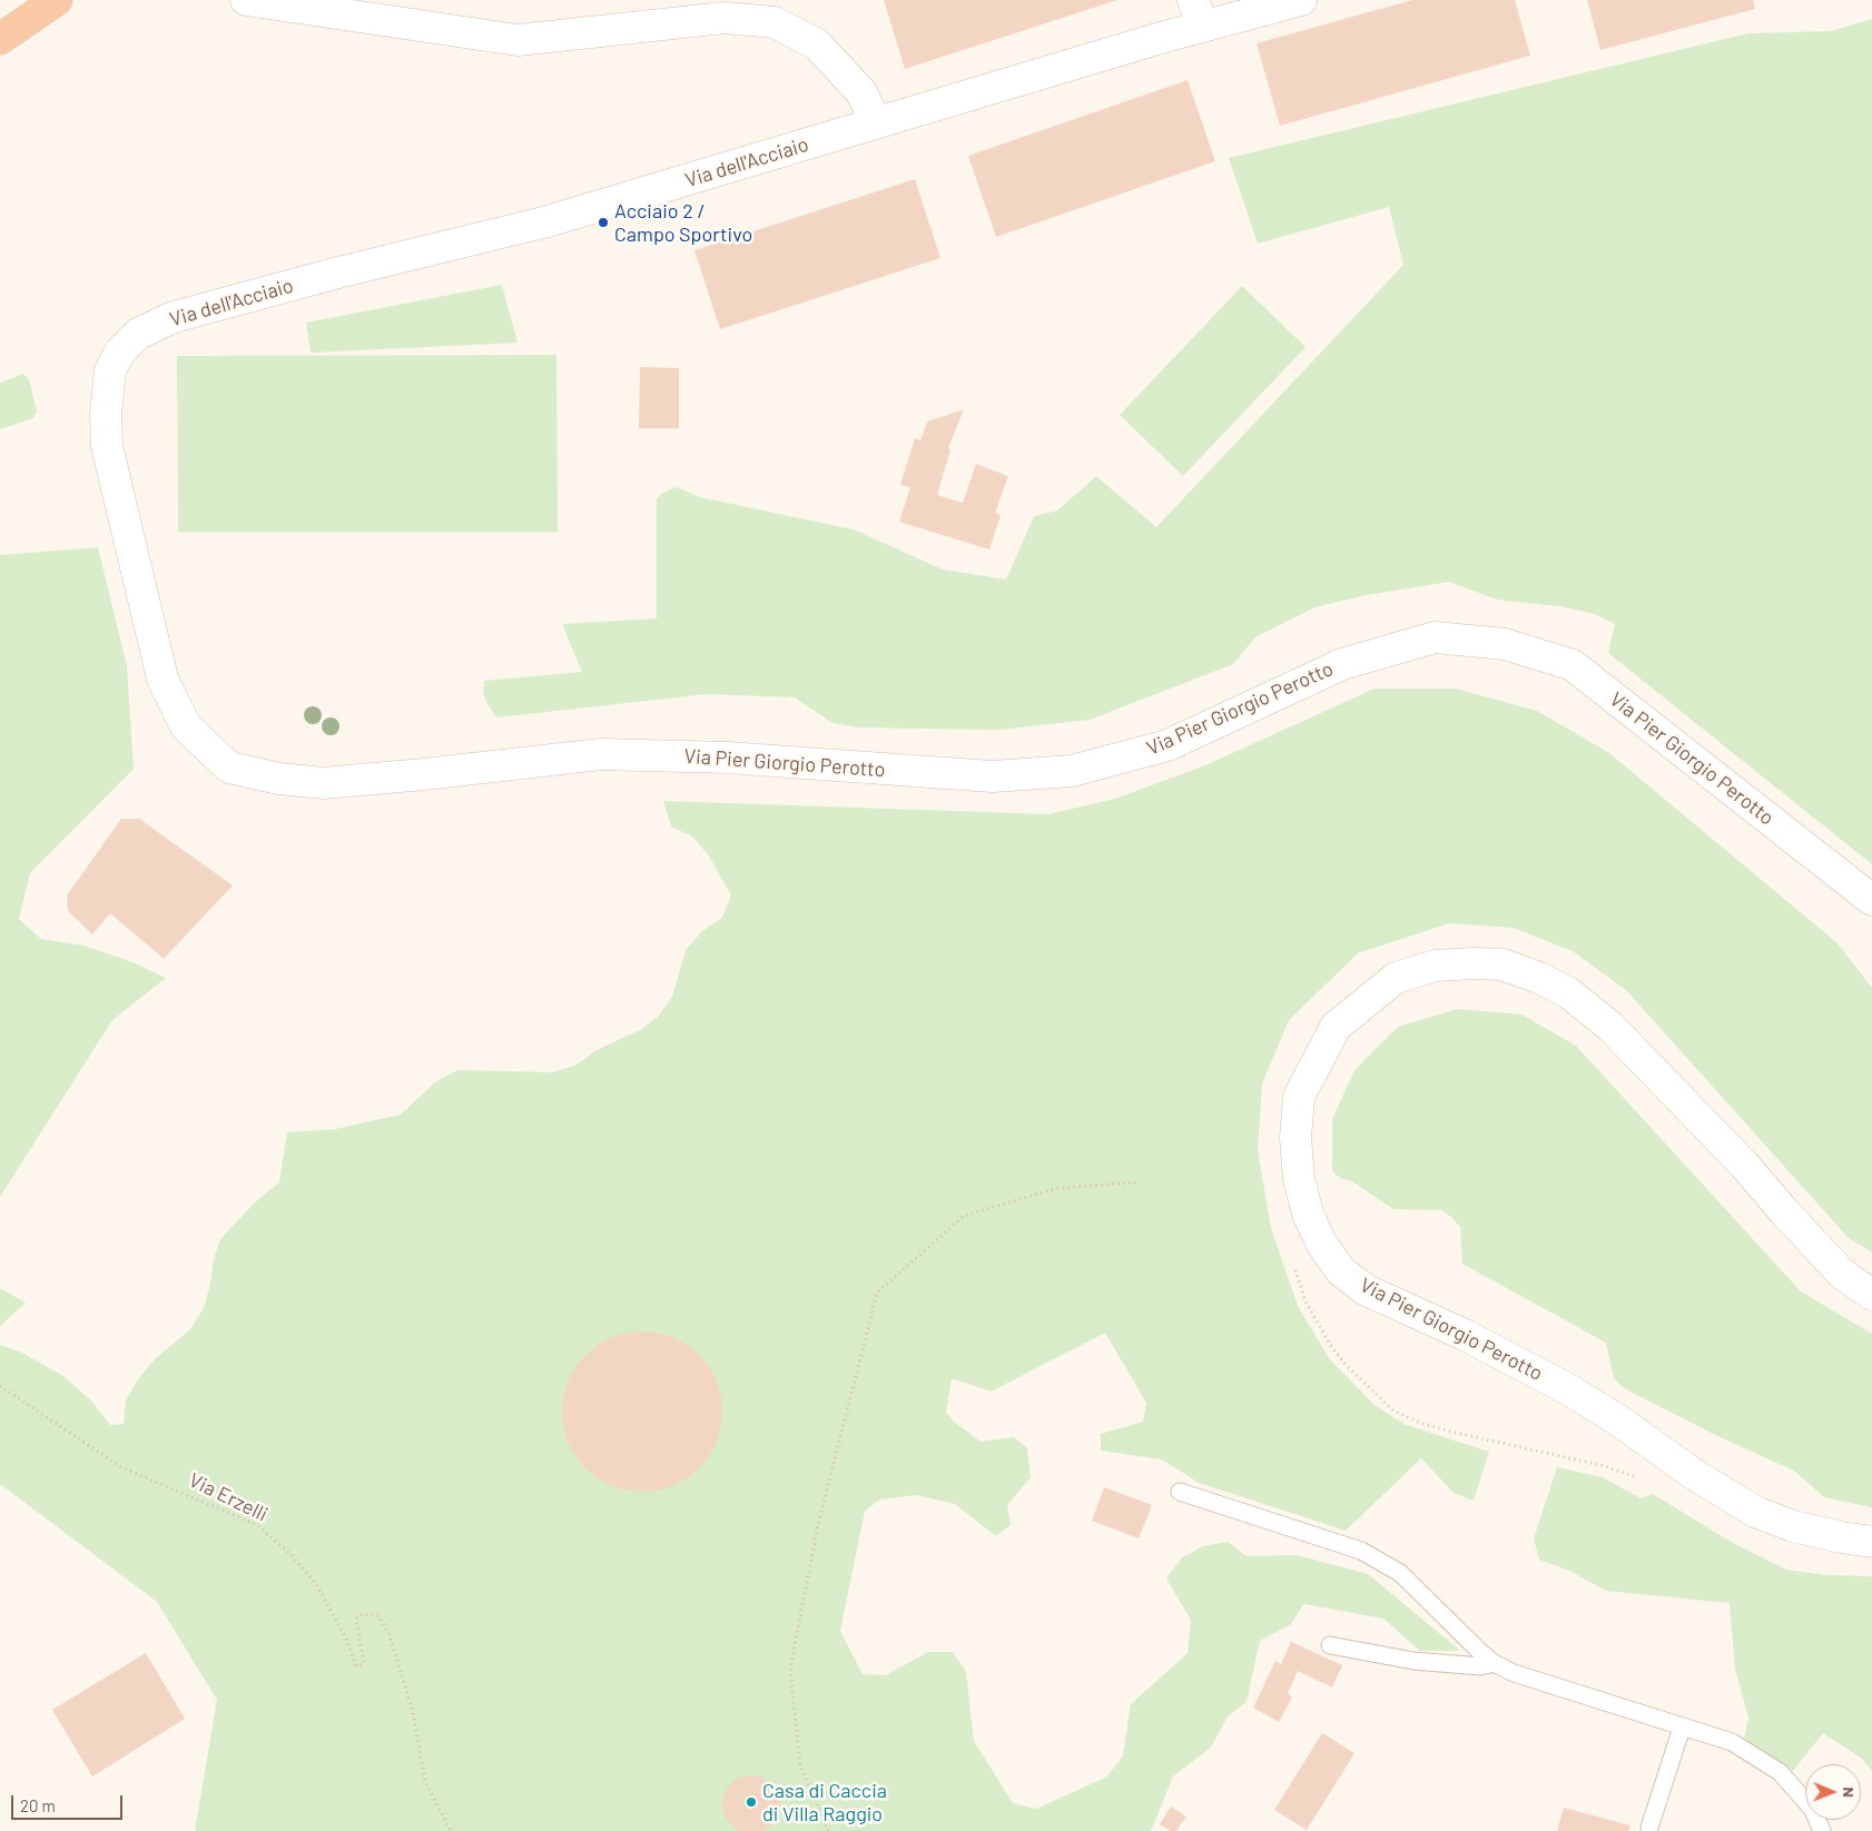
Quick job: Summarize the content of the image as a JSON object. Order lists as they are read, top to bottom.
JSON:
{
  "streets": {
    "street": ["Via dell'Acciaio", "Via Pier Giorgio Perotto"],
    "path": ["Via Erzelli"]
  },
  "crossings": [
    ["Via dell'Acciaio", "Via Pier Giorgio Perotto"]
  ],
  "places": ["Acciaio 2 / Campo Sportivo", "Casa di Caccia di Villa Raggio"],
  "scale_bar": "20 m",
  "north": "right"
}
